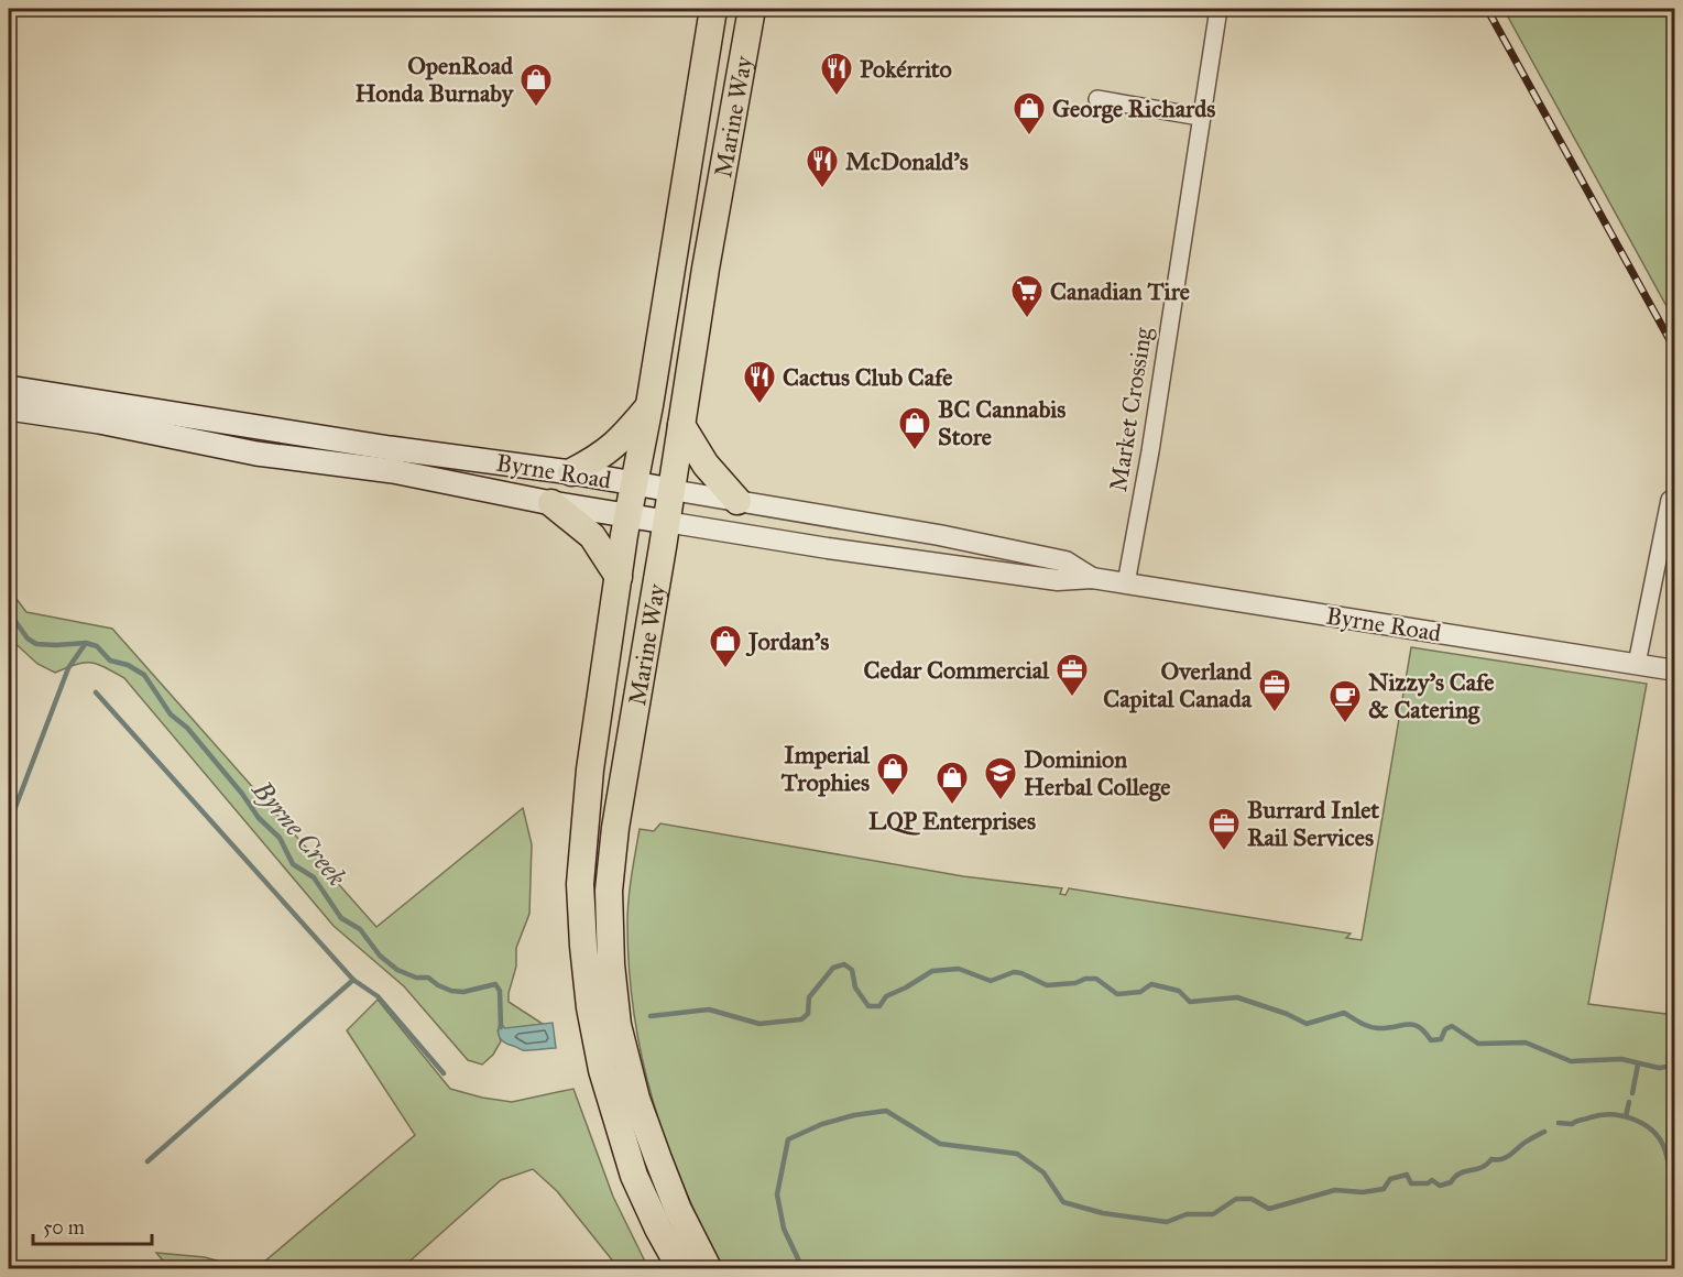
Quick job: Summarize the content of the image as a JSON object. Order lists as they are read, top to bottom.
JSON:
{
  "streets": {
    "main road": ["Marine Way", "Byrne Road"],
    "street": ["Market Crossing"]
  },
  "crossings": [
    ["Marine Way", "Byrne Road"],
    ["Market Crossing", "Byrne Road"]
  ],
  "water": ["Byrne Creek"],
  "places": {
    "restaurant": ["Pokérrito", "McDonald's", "Cactus Club Cafe"],
    "shop": [
      "OpenRoad Honda Burnaby",
      "George Richards",
      "BC Cannabis Store",
      "Jordan's",
      "Imperial Trophies",
      "LQP Enterprises"
    ],
    "supermarket": ["Canadian Tire"],
    "office": ["Cedar Commercial", "Overland Capital Canada", "Burrard Inlet Rail Services"],
    "cafe": ["Nizzy's Cafe & Catering"],
    "school or university": ["Dominion Herbal College"]
  },
  "scale_bar": "50 m"
}
